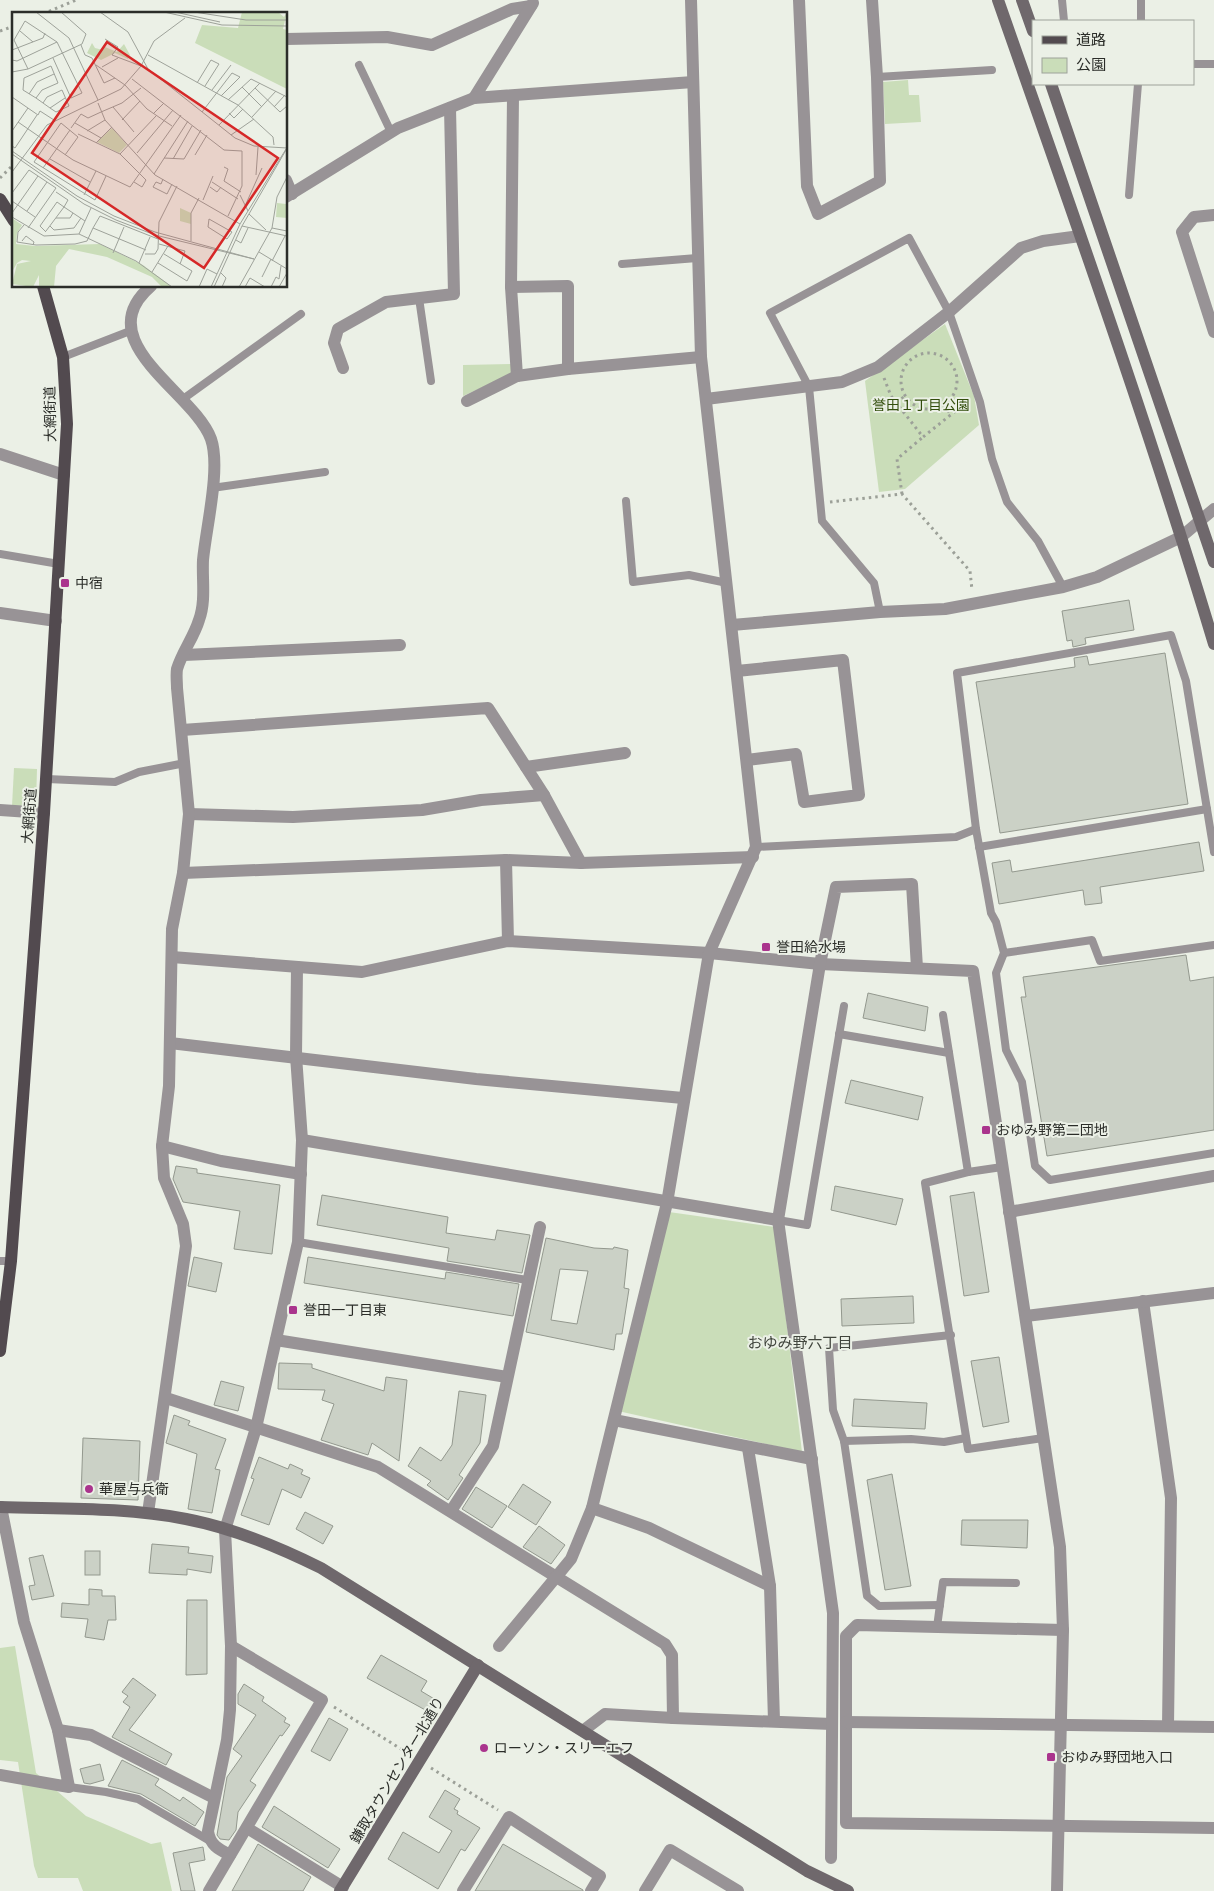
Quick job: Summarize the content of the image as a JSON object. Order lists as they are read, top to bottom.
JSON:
{
  "streets": {
    "main road": ["大網街道"],
    "street": ["鎌取タウンセンター北通り"]
  },
  "districts": ["おゆみ野六丁目"],
  "parks": ["誉田１丁目公園"],
  "places": {
    "transit": [
      "中宿",
      "誉田給水場",
      "おゆみ野第二団地",
      "誉田一丁目東",
      "おゆみ野団地入口"
    ],
    "other": ["華屋与兵衛", "ローソン・スリーエフ"]
  },
  "legend": ["道路", "公園"]
}
